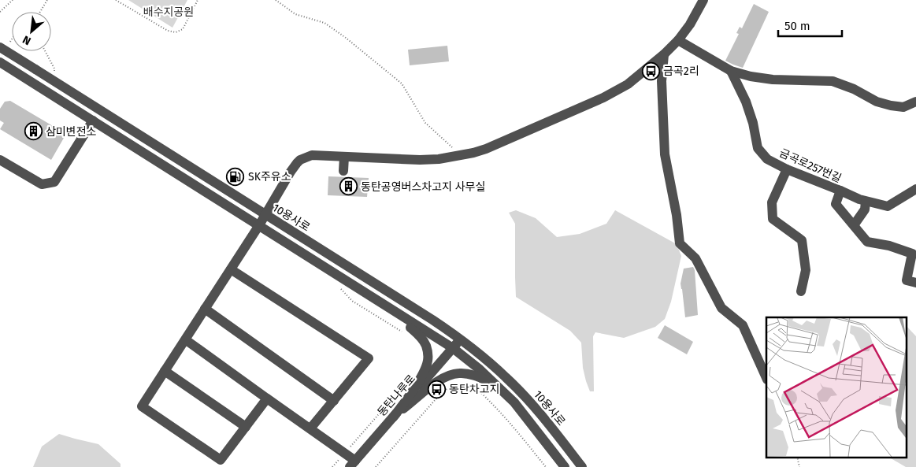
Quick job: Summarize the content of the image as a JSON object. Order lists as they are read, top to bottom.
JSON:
{
  "streets": {
    "street": ["금곡로257번길", "10용사로", "동탄나루로"]
  },
  "crossings": [
    ["10용사로", "동탄나루로"]
  ],
  "parks": ["배수지공원"],
  "places": {
    "bus stop": ["금곡2리", "동탄차고지"],
    "building": ["삼미변전소", "동탄공영버스차고지 사무실"],
    "fuel station": ["SK주유소"]
  },
  "scale_bar": "50 m",
  "north": "bottom left"
}
